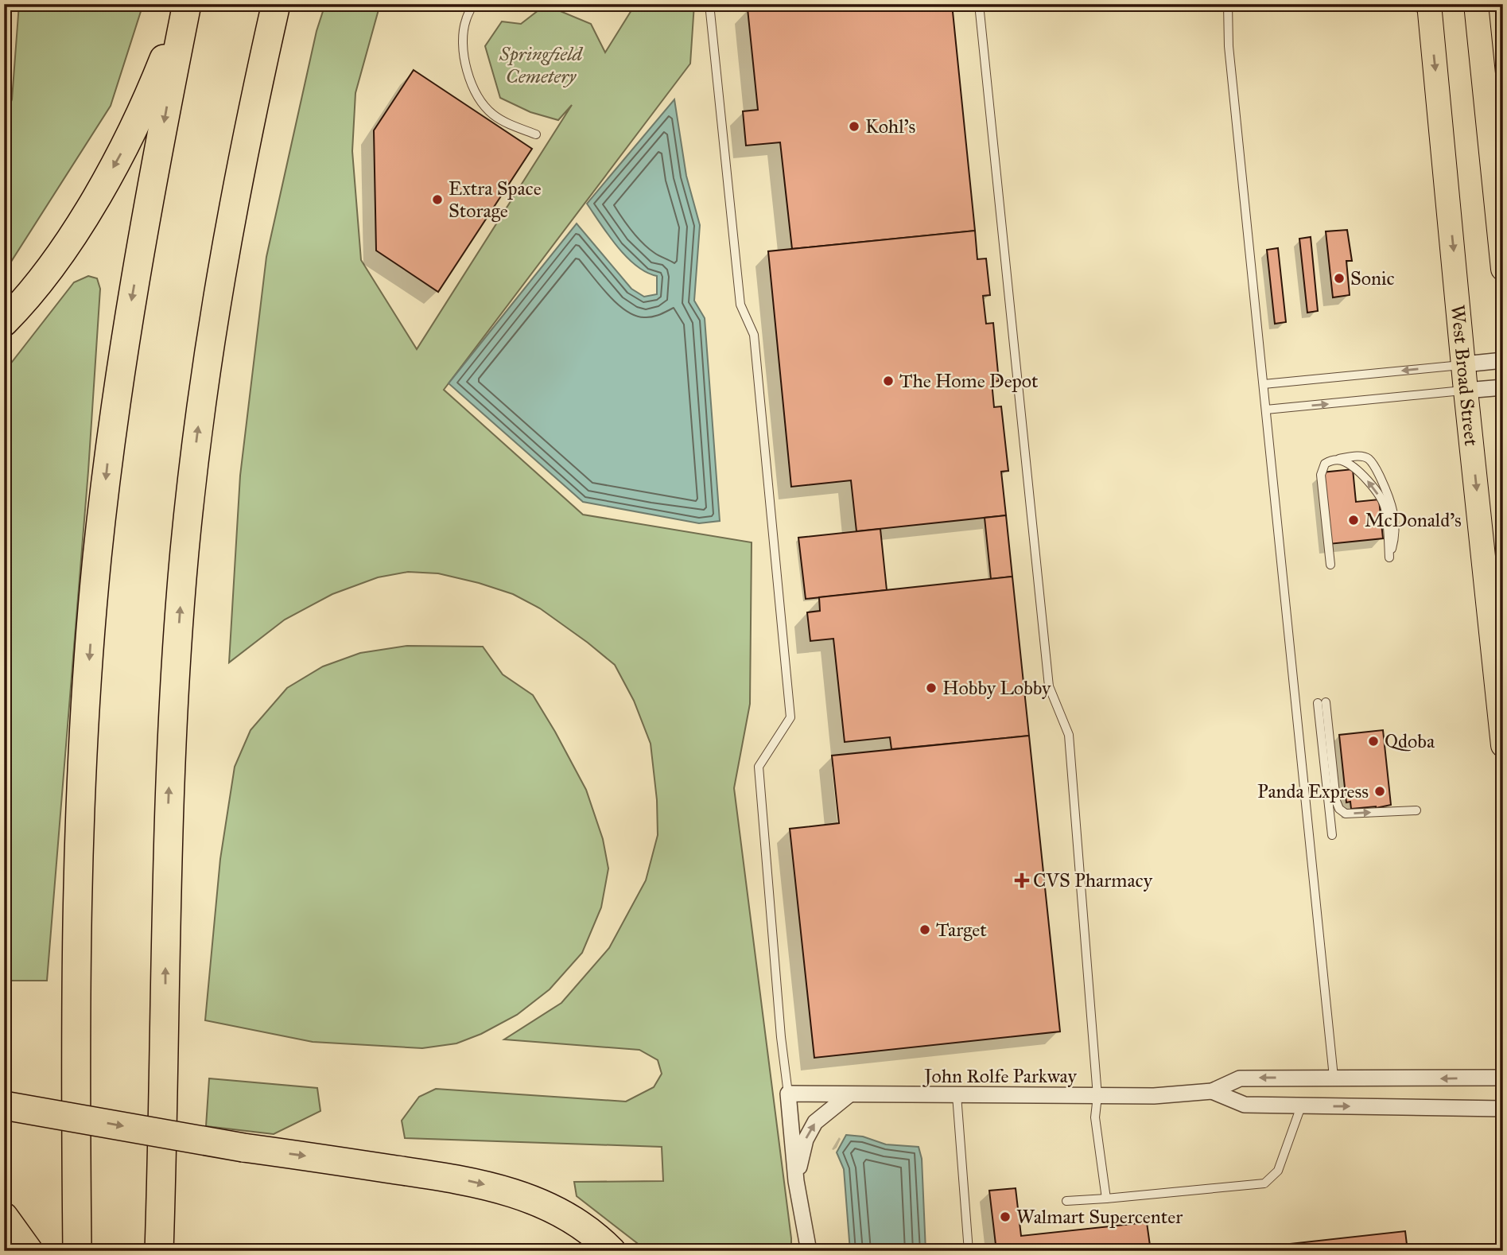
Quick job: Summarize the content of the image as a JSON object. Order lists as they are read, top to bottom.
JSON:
{
  "streets": {
    "main road": ["West Broad Street"],
    "street": ["John Rolfe Parkway"]
  },
  "parks": ["Springfield Cemetery"],
  "places": {
    "other": [
      "Kohl's",
      "Extra Space Storage",
      "Sonic",
      "The Home Depot",
      "McDonald's",
      "Hobby Lobby",
      "Qdoba",
      "Panda Express",
      "Target",
      "Walmart Supercenter"
    ],
    "health": ["CVS Pharmacy"]
  }
}
